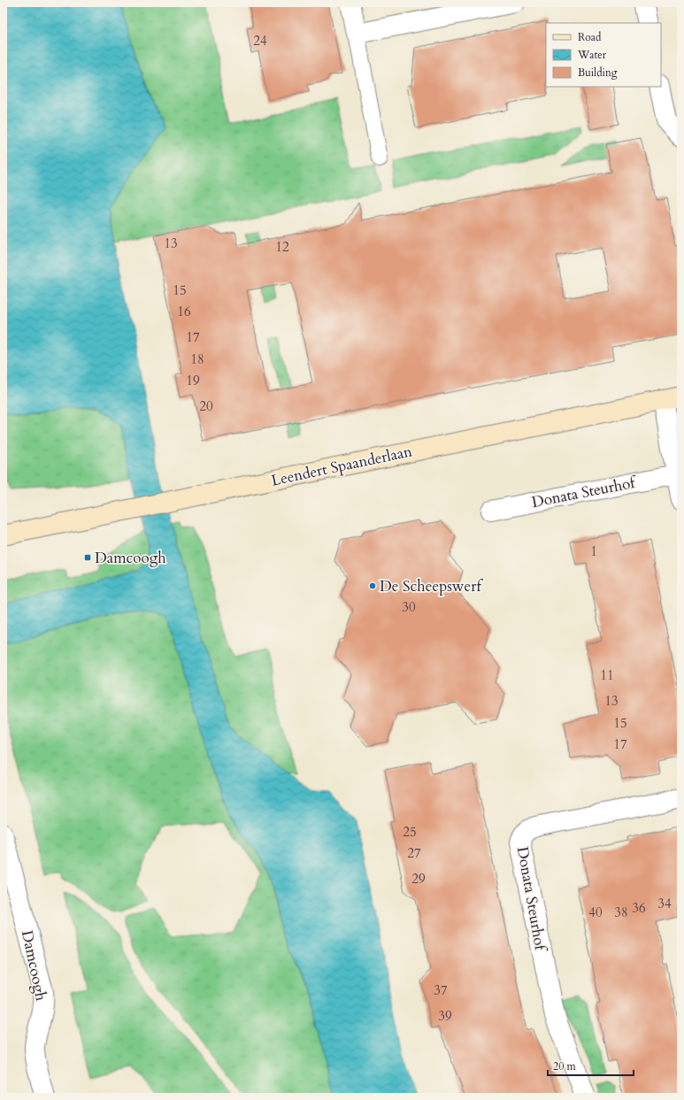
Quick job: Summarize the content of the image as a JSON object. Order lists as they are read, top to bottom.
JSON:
{
  "streets": {
    "street": ["Leendert Spaanderlaan", "Donata Steurhof", "Damcoogh"]
  },
  "places": {
    "transit": ["Damcoogh"],
    "other": ["De Scheepswerf"]
  },
  "house_numbers": [
    "24",
    "13",
    "12",
    "15",
    "16",
    "17",
    "18",
    "19",
    "20",
    "1",
    "30",
    "11",
    "13",
    "15",
    "17",
    "25",
    "27",
    "29",
    "34",
    "36",
    "40",
    "38",
    "37",
    "39"
  ],
  "legend": ["Road", "Water", "Building"],
  "scale_bar": "20 m"
}
